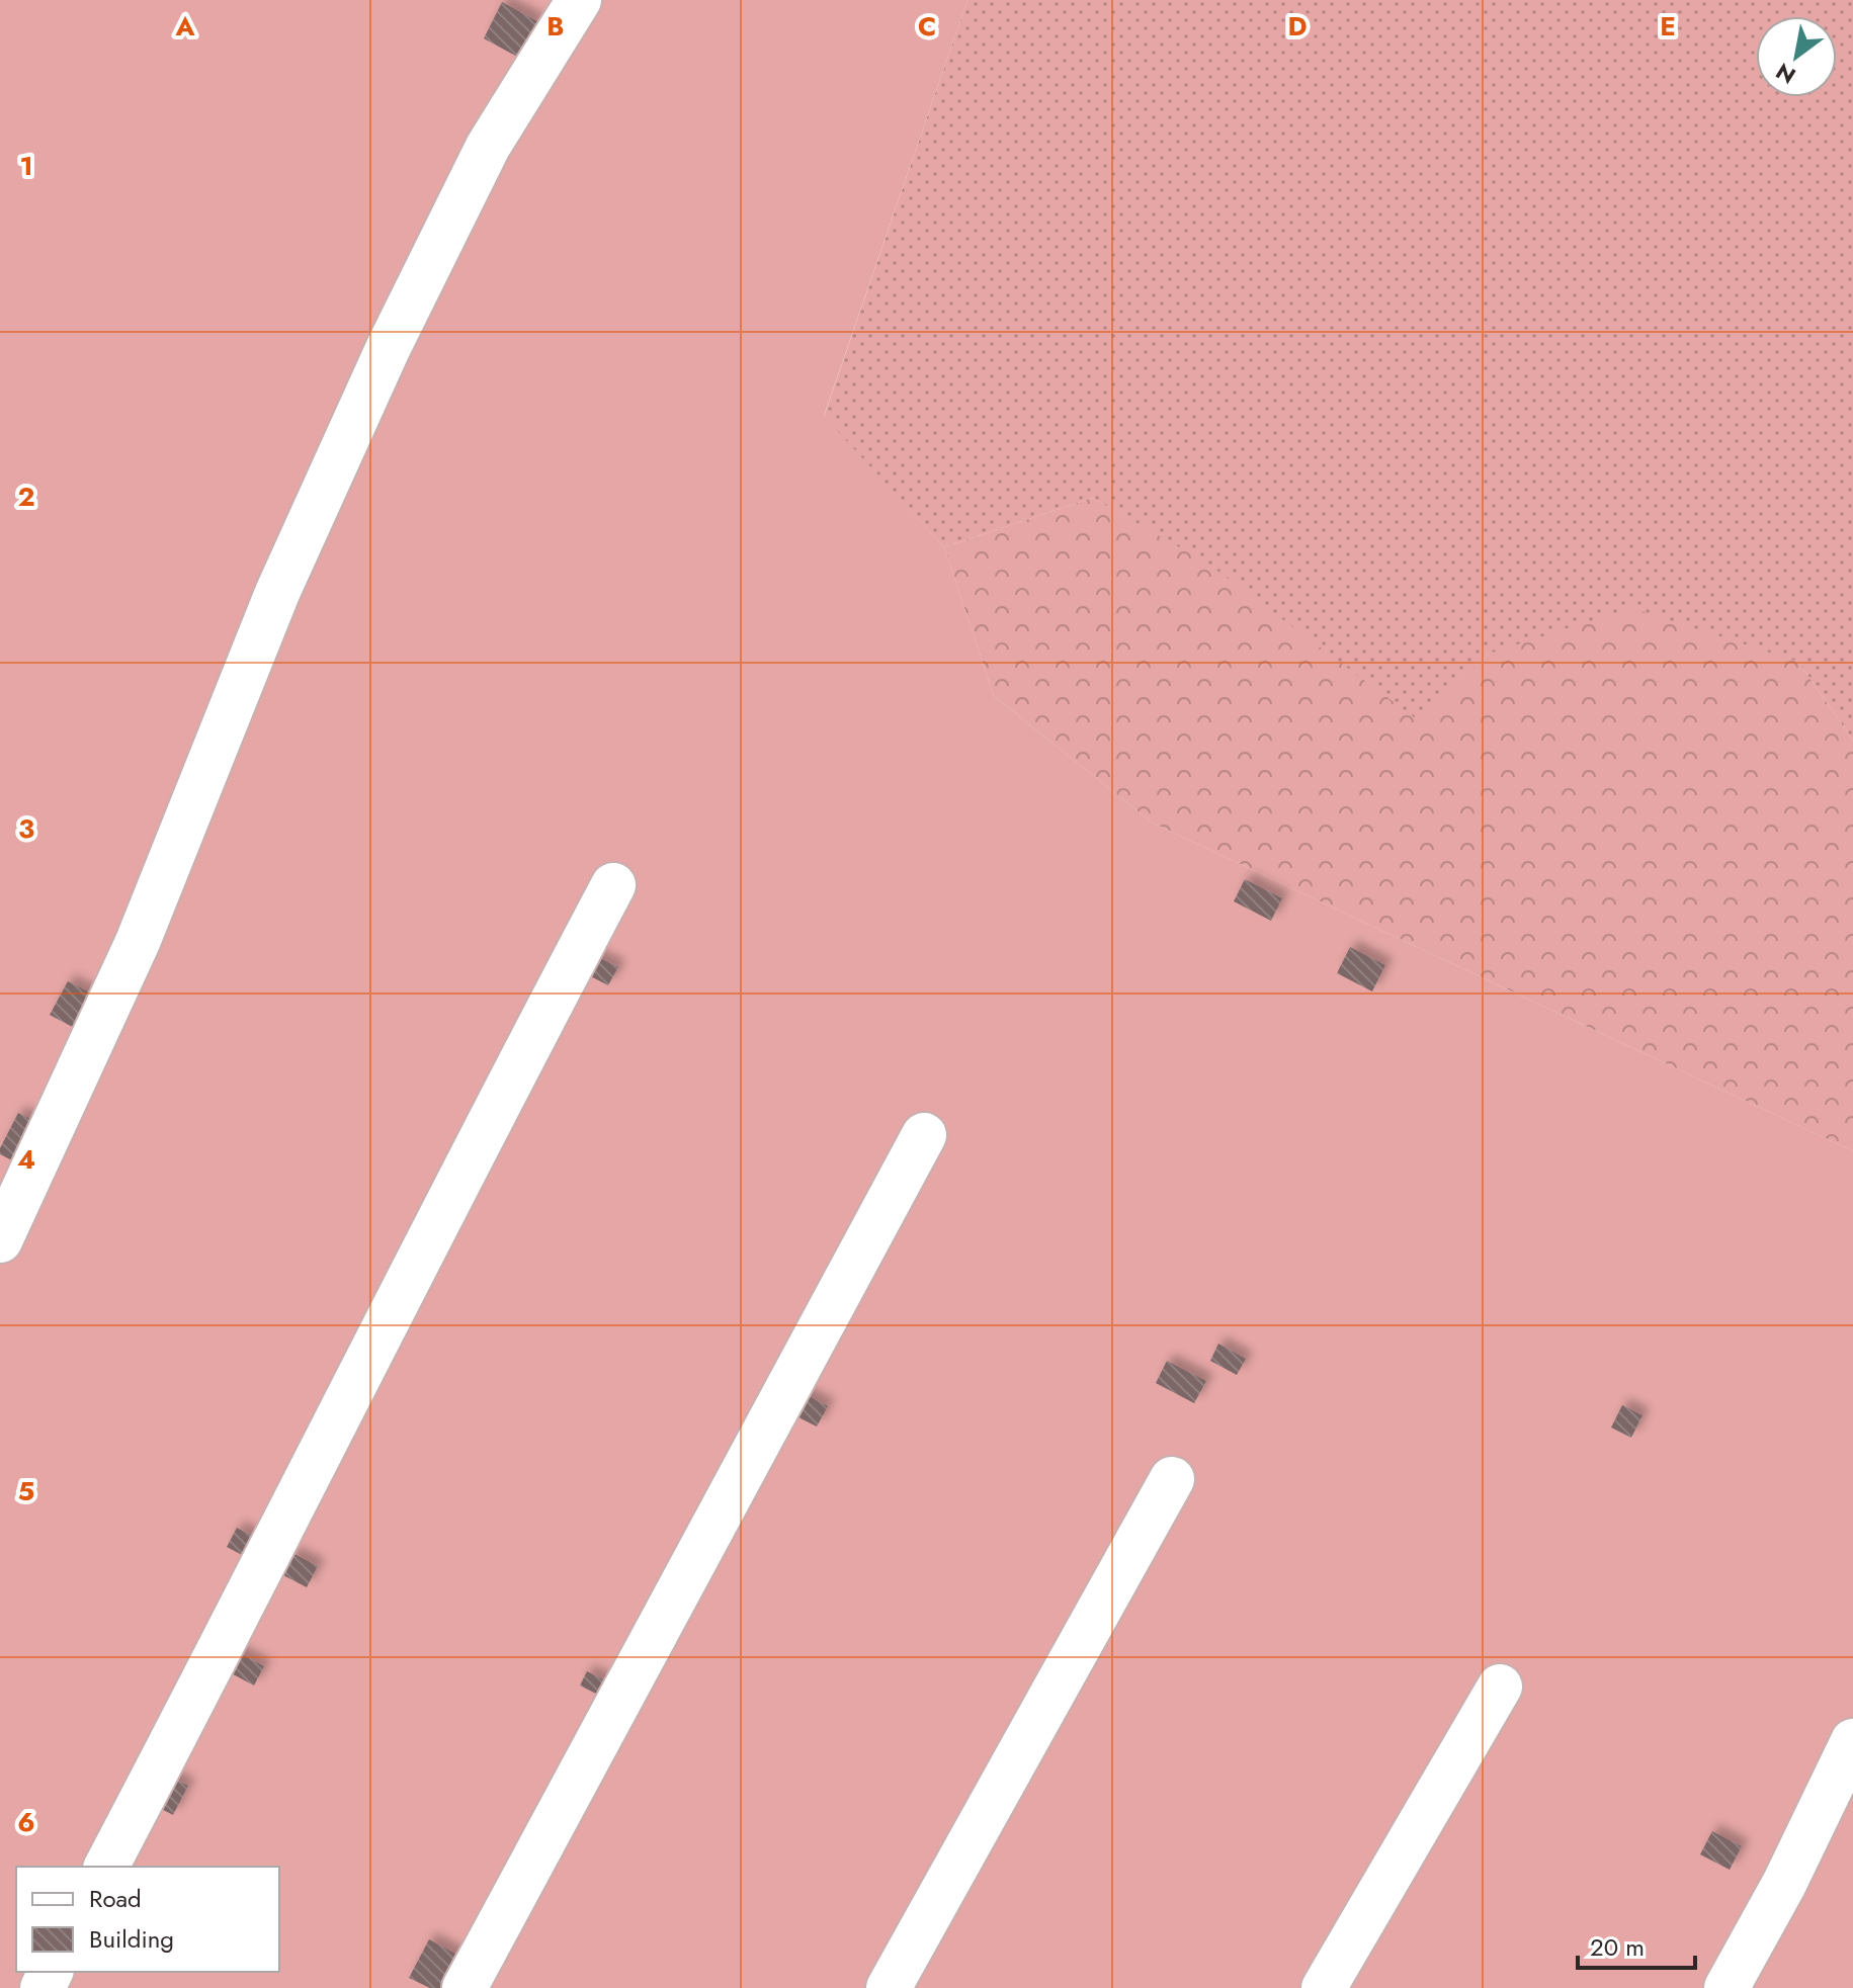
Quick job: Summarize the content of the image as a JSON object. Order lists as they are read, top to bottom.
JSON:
{
  "legend": ["Road", "Building"],
  "scale_bar": "20 m",
  "north": "bottom left",
  "grid": {
    "columns": [
      "A",
      "B",
      "C",
      "D",
      "E"
    ],
    "rows": [
      "1",
      "2",
      "3",
      "4",
      "5",
      "6"
    ]
  }
}
